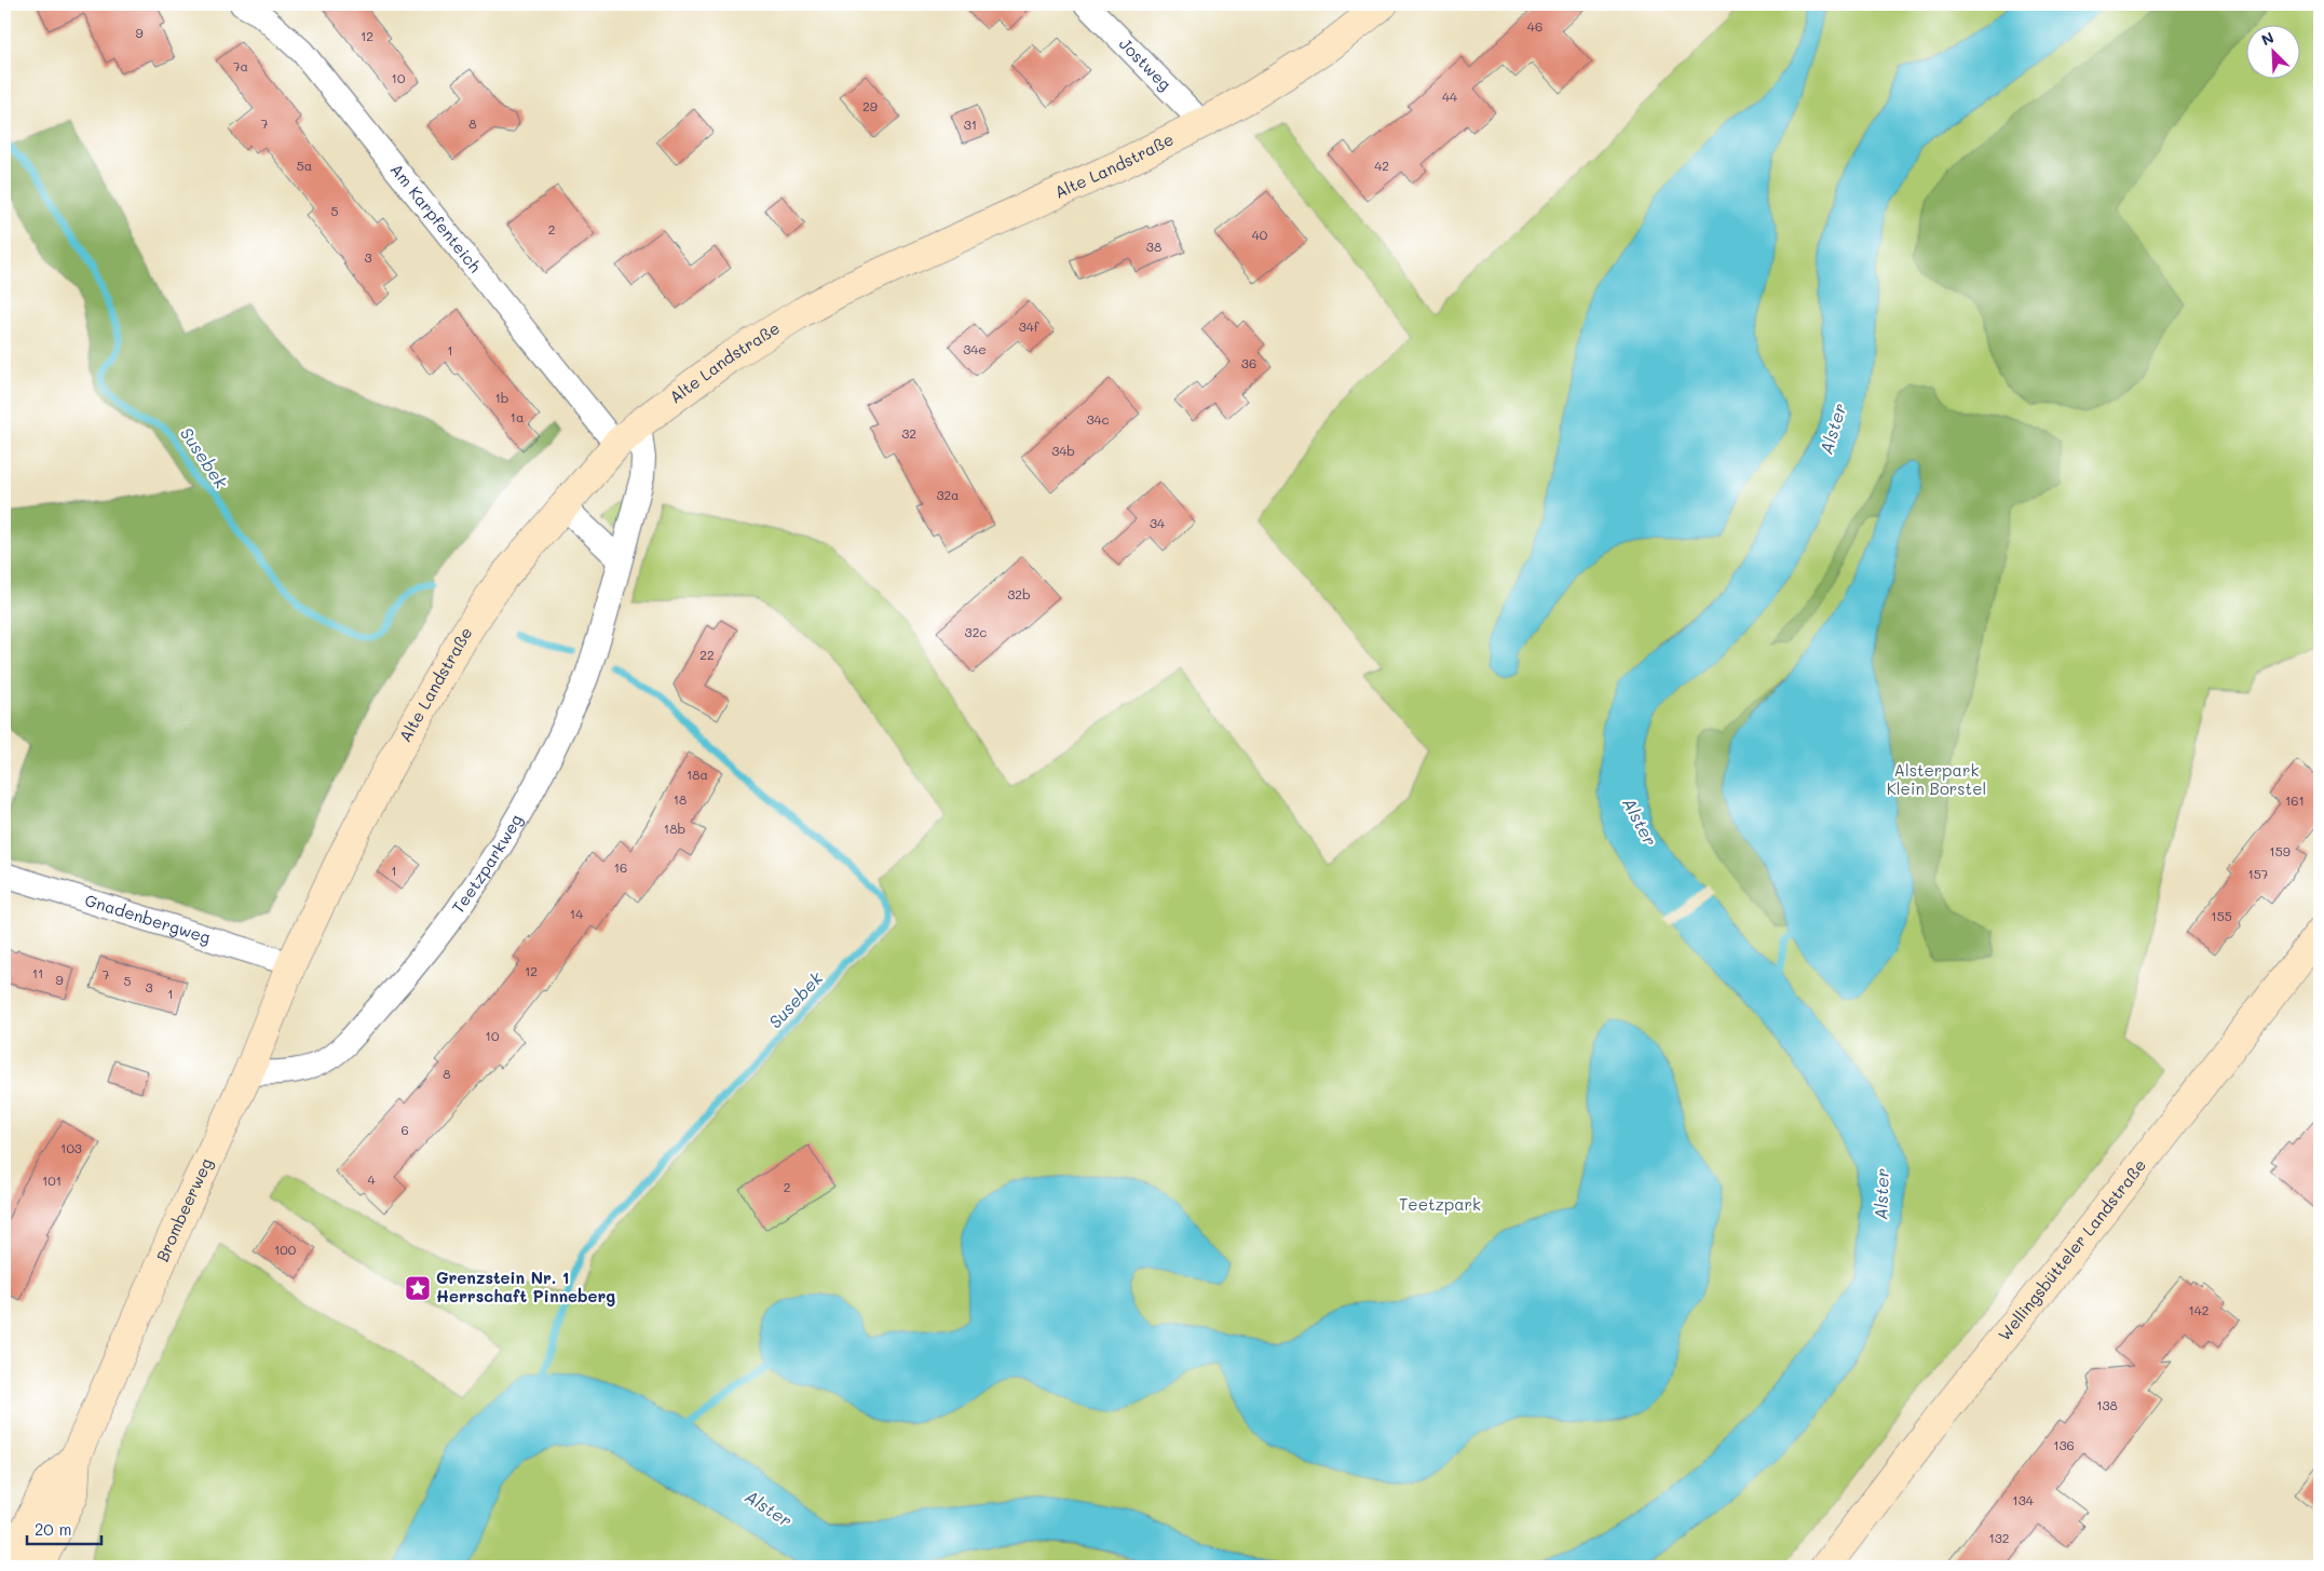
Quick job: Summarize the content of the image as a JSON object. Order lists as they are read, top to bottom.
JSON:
{
  "streets": {
    "main road": ["Alte Landstraße", "Brombeerweg", "Wellingsbütteler Landstraße"],
    "street": [
      "Jostweg",
      "Am Karpfenteich",
      "Teetzparkweg",
      "Gnadenbergweg"
    ]
  },
  "crossings": [
    ["Jostweg", "Alte Landstraße"],
    ["Alte Landstraße", "Am Karpfenteich"],
    ["Alte Landstraße", "Teetzparkweg"],
    ["Alte Landstraße", "Gnadenbergweg"],
    ["Alte Landstraße", "Brombeerweg"],
    ["Teetzparkweg", "Brombeerweg"],
    ["Gnadenbergweg", "Brombeerweg"]
  ],
  "water": ["Alster", "Susebek"],
  "parks": ["Alsterpark Klein Borstel", "Teetzpark"],
  "places": {
    "place": ["Grenzstein Nr. 1 Herrschaft Pinneberg"]
  },
  "house_numbers": [
    "46",
    "9",
    "12",
    "7a",
    "10",
    "44",
    "29",
    "7",
    "8",
    "31",
    "5a",
    "42",
    "5",
    "2",
    "40",
    "38",
    "3",
    "34f",
    "34e",
    "1",
    "36",
    "1b",
    "1a",
    "34c",
    "32",
    "34b",
    "32a",
    "34",
    "32b",
    "32c",
    "22",
    "18a",
    "18",
    "161",
    "18b",
    "159",
    "16",
    "1",
    "157",
    "14",
    "155",
    "12",
    "11",
    "7",
    "9",
    "5",
    "3",
    "1",
    "10",
    "8",
    "6",
    "103",
    "4",
    "101",
    "2",
    "100",
    "142",
    "138",
    "136",
    "134",
    "132"
  ],
  "scale_bar": "20 m",
  "north": "top left"
}
